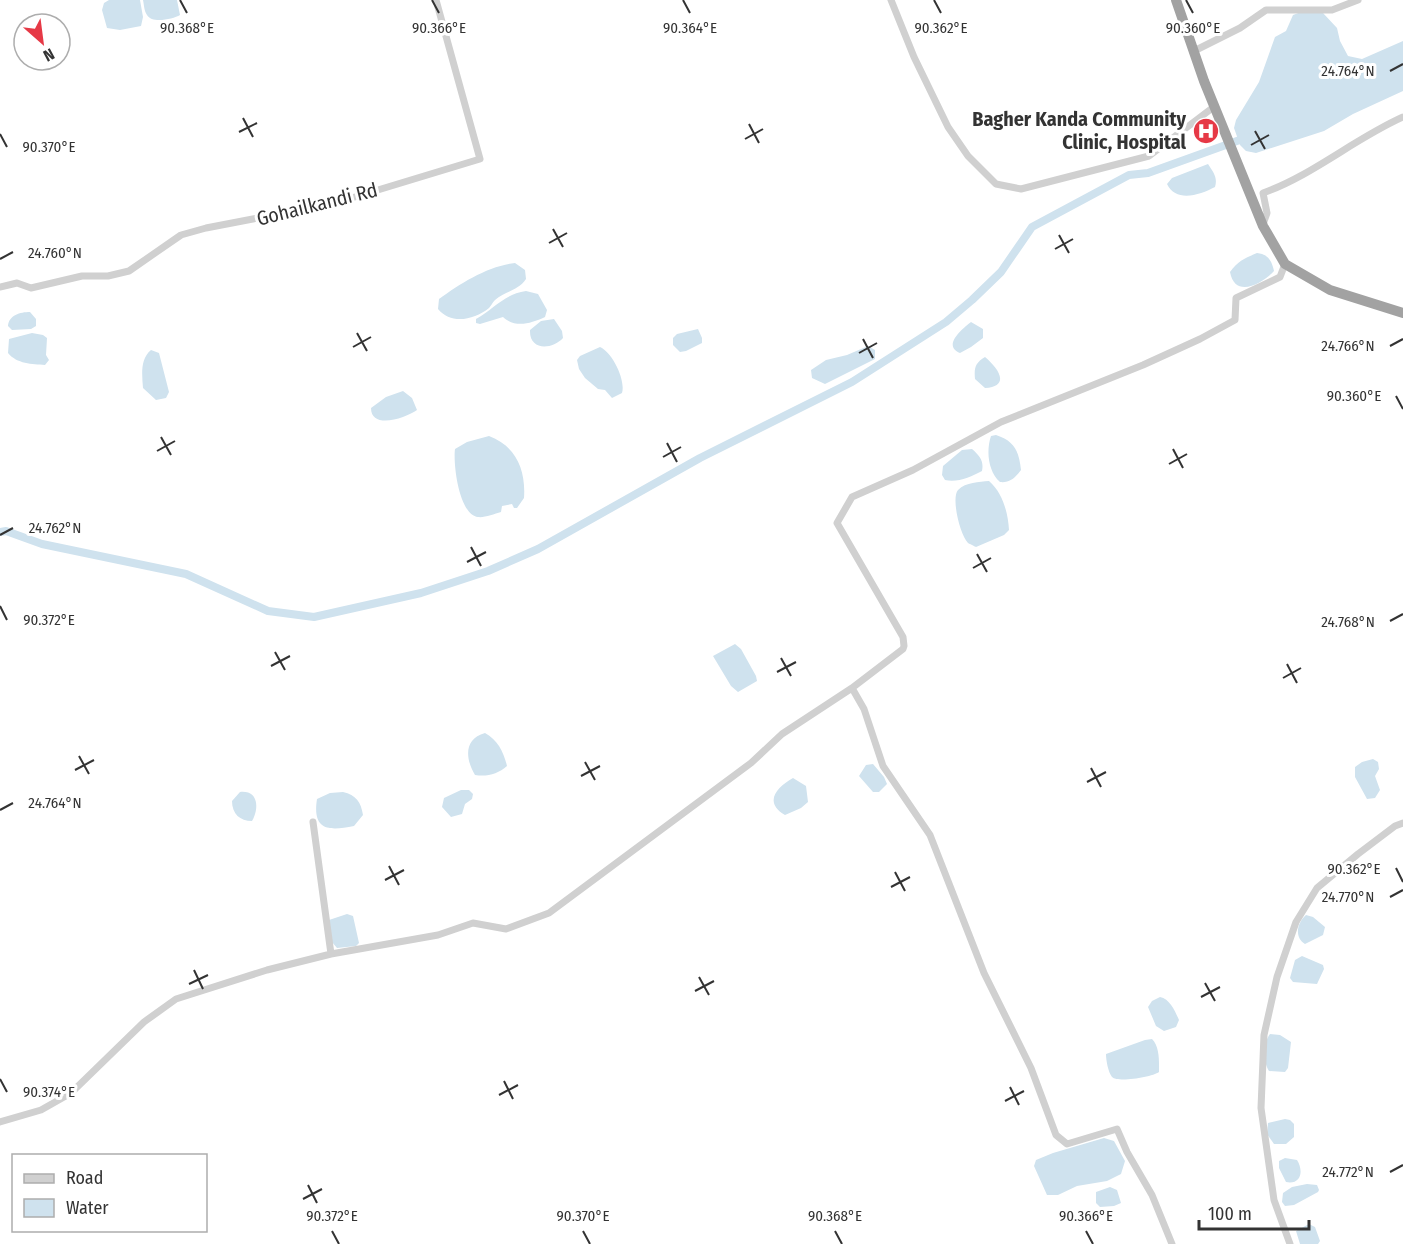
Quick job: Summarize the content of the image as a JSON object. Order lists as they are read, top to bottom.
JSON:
{
  "streets": {
    "street": ["Gohailkandi Rd"]
  },
  "places": {
    "hospital": ["Bagher Kanda Community Clinic, Hospital"]
  },
  "legend": ["Road", "Water"],
  "scale_bar": "100 m",
  "north": "bottom right",
  "coordinates": [
    "90.368°E",
    "90.366°E",
    "90.364°E",
    "90.362°E",
    "90.360°E",
    "24.764°N",
    "90.370°E",
    "24.760°N",
    "24.766°N",
    "24.762°N",
    "90.372°E",
    "24.768°N",
    "24.770°N",
    "90.374°E",
    "24.772°N"
  ]
}
